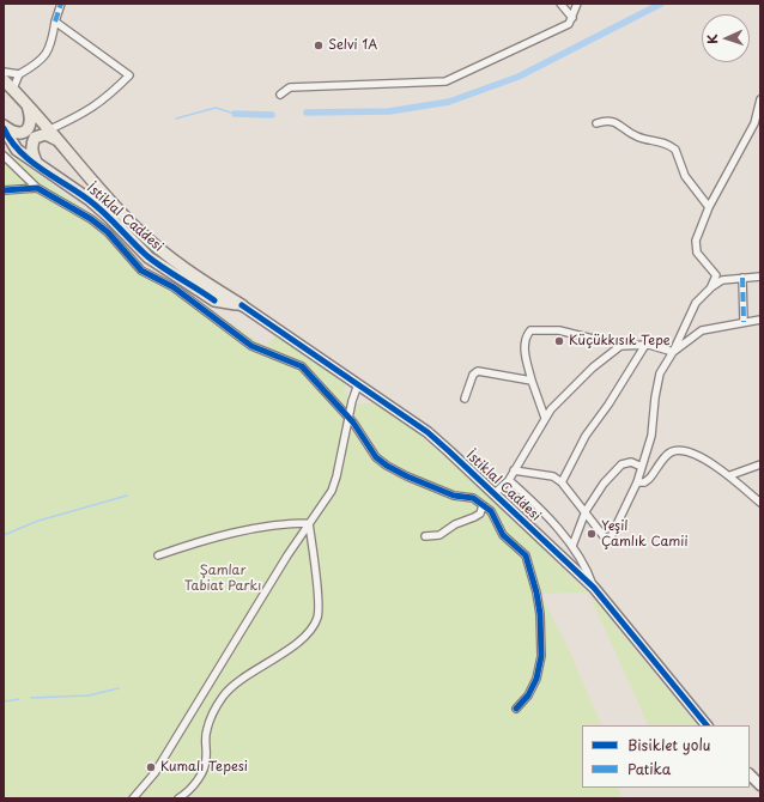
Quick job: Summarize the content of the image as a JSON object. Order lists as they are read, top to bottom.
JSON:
{
  "streets": {
    "main road": ["İstiklal Caddesi"]
  },
  "parks": ["Şamlar Tabiat Parkı"],
  "places": [
    "Selvi 1A",
    "Küçükkısık Tepe",
    "Yeşil Çamlık Camii",
    "Kumalı Tepesi"
  ],
  "legend": ["Bisiklet yolu", "Patika"],
  "north": "left"
}
